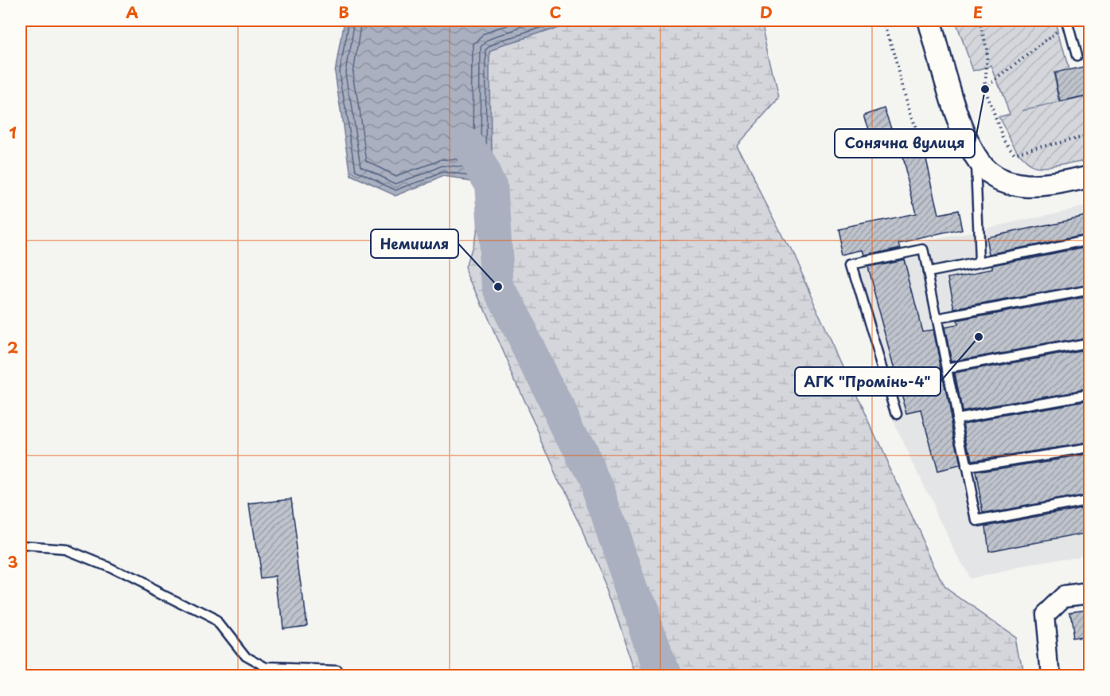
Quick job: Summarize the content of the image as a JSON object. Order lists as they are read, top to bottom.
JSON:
{
  "places": ["Сонячна вулиця", "Немишля", "АГК \"Промінь-4\""],
  "grid": {
    "columns": [
      "A",
      "B",
      "C",
      "D",
      "E"
    ],
    "rows": ["1", "2", "3"]
  }
}
